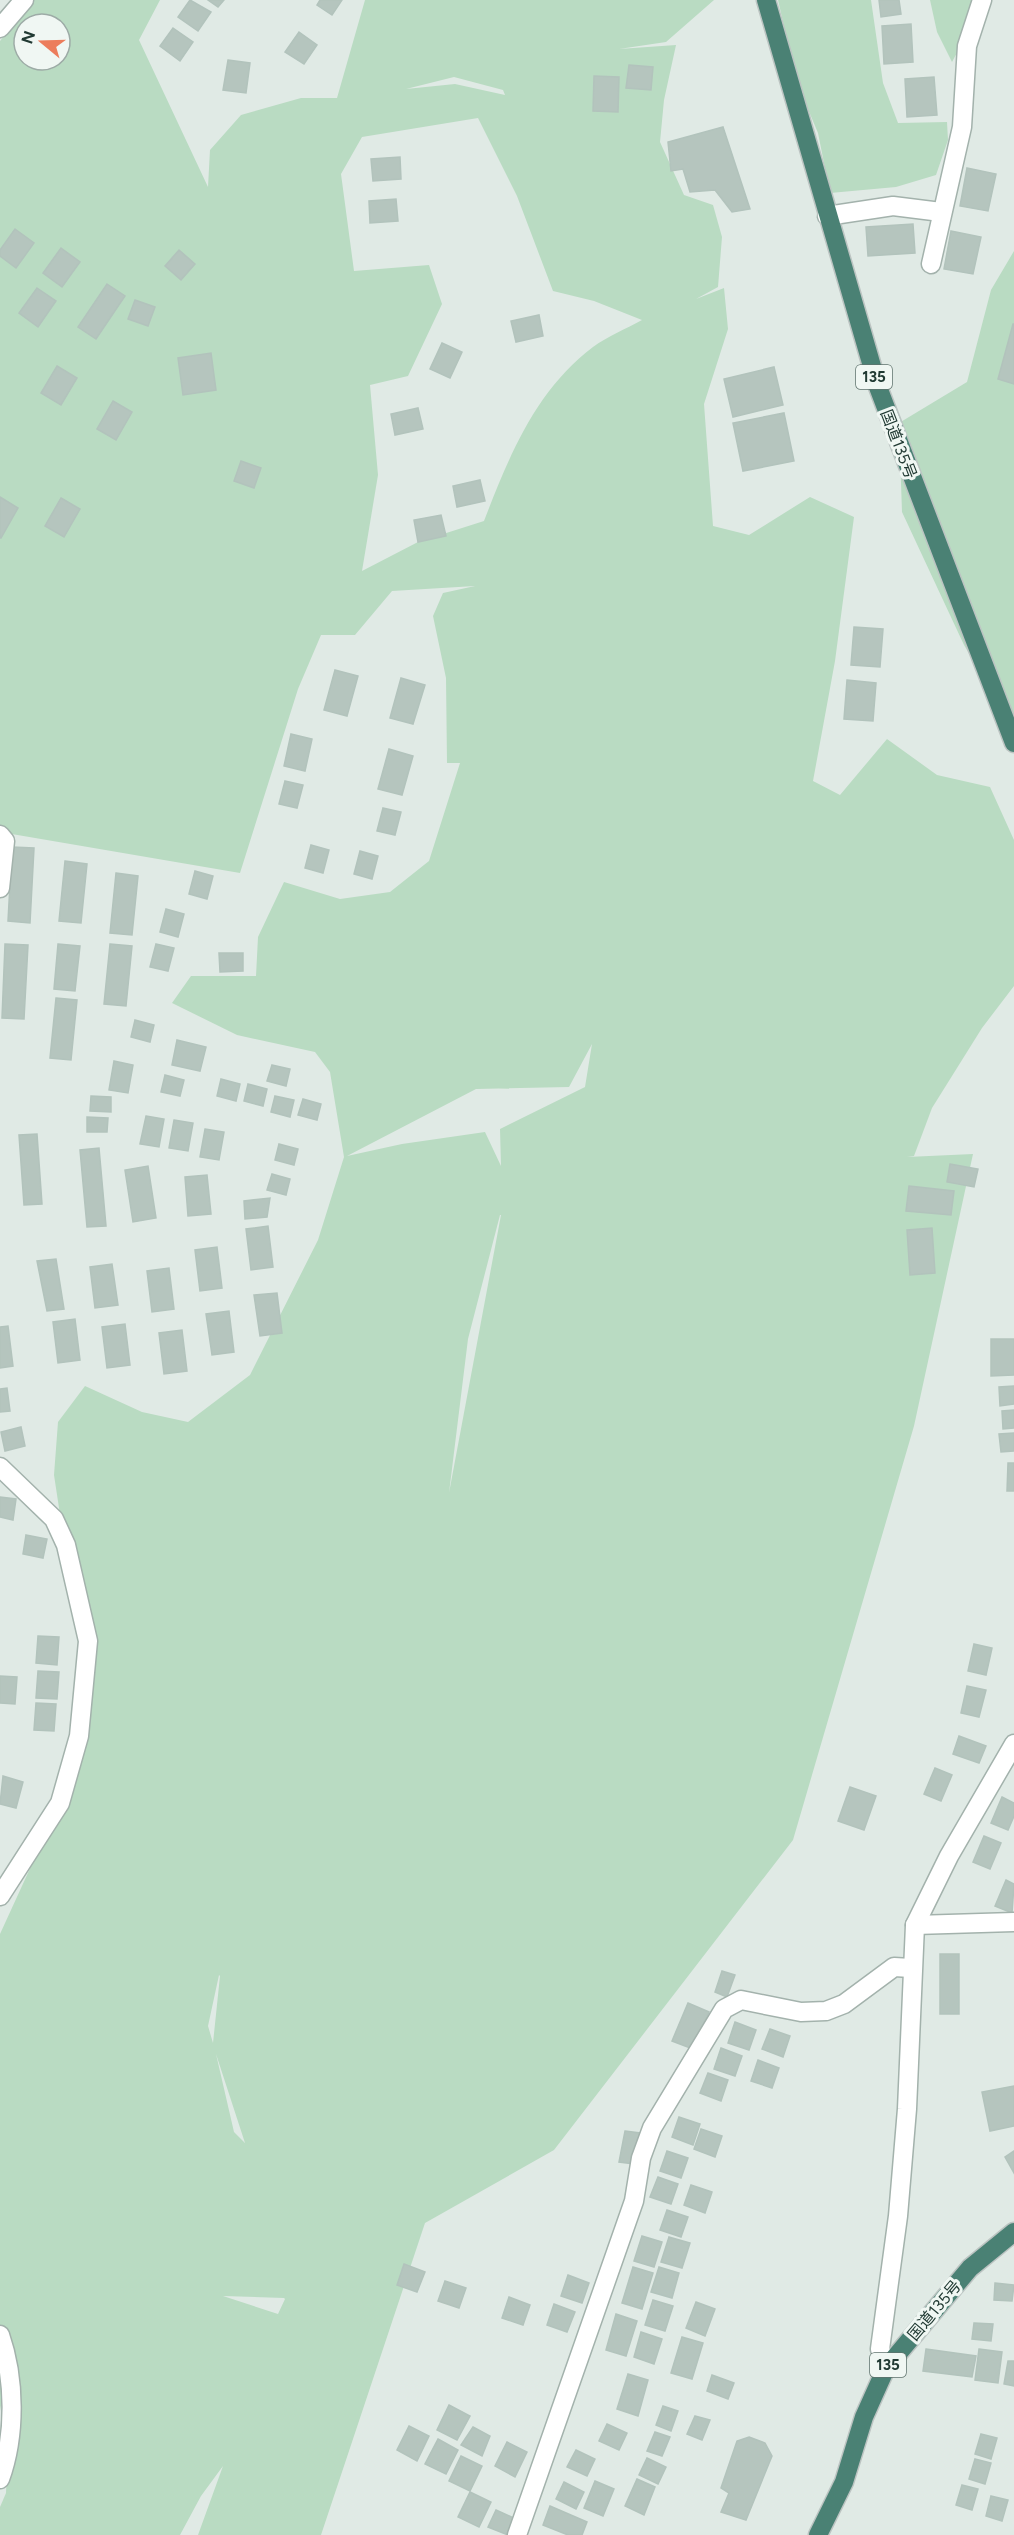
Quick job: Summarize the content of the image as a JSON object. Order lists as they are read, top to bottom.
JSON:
{
  "streets": {
    "highway": ["135", "国道135号"]
  },
  "north": "left"
}
